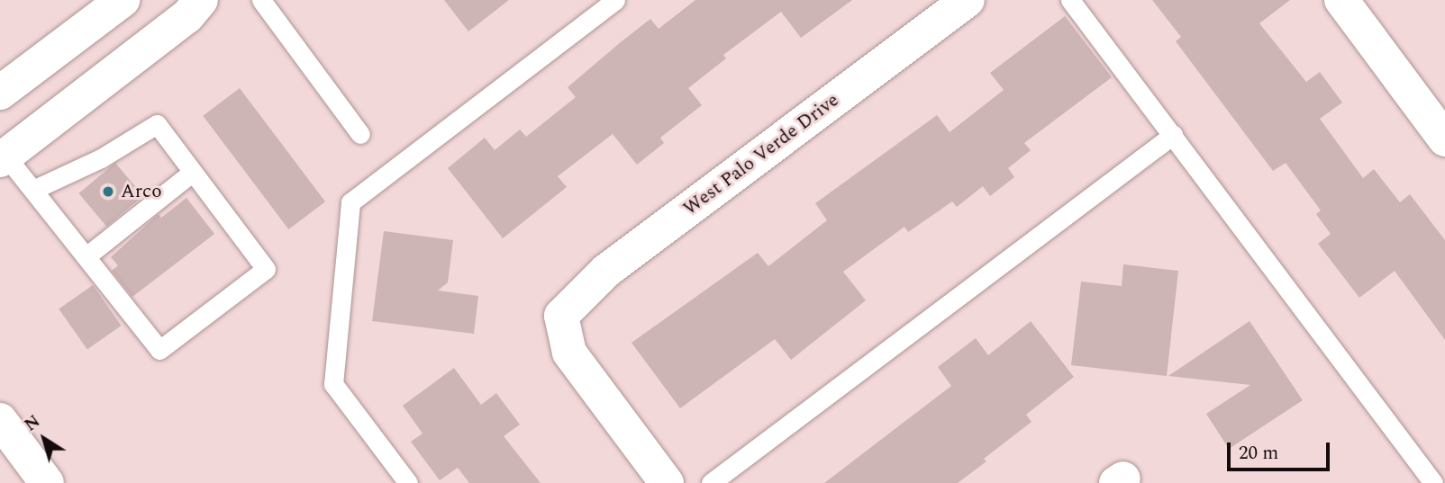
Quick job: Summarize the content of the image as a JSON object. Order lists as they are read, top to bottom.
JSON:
{
  "streets": {
    "street": ["West Palo Verde Drive"]
  },
  "places": ["Arco"],
  "scale_bar": "20 m",
  "north": "top left"
}
